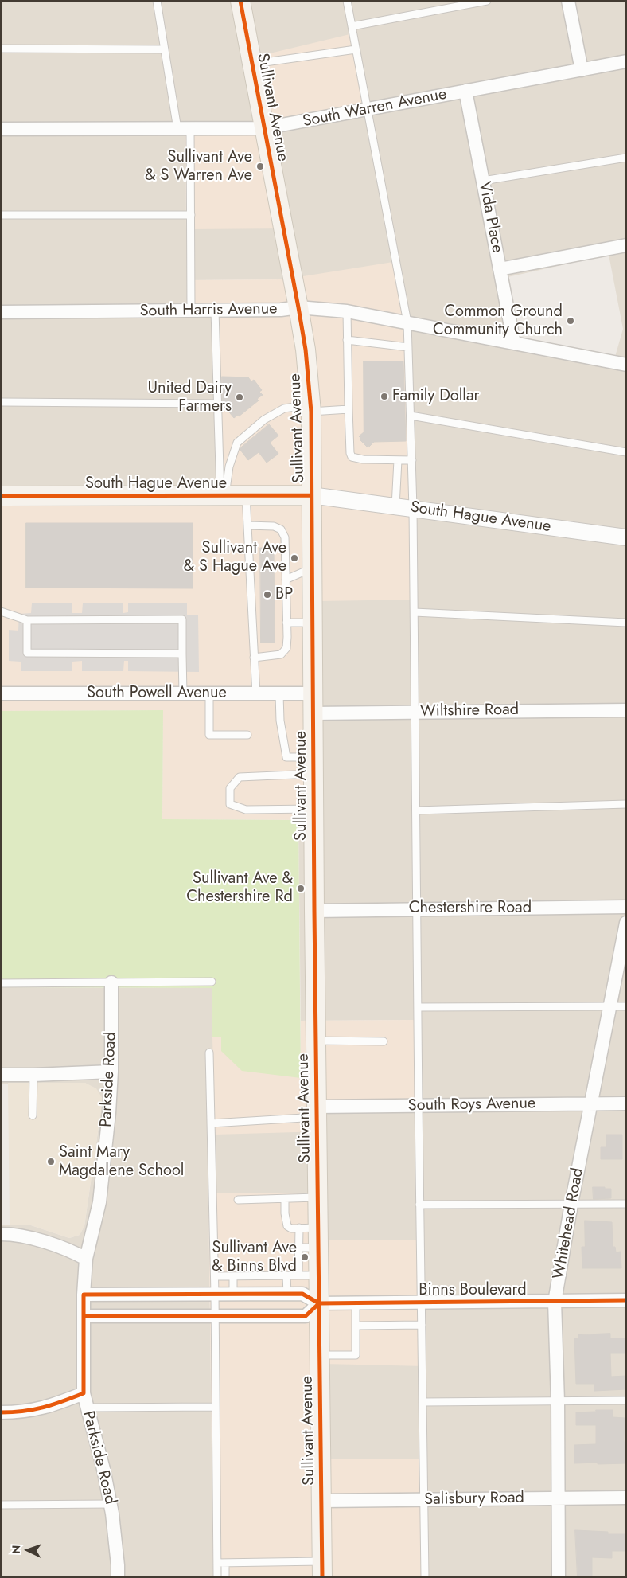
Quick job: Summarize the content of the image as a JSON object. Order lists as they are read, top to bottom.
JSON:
{
  "streets": {
    "main road": ["Sullivant Avenue", "South Hague Avenue"],
    "street": [
      "South Warren Avenue",
      "Vida Place",
      "South Harris Avenue",
      "South Powell Avenue",
      "Wiltshire Road",
      "Chestershire Road",
      "Parkside Road",
      "South Roys Avenue",
      "Whitehead Road",
      "Binns Boulevard",
      "Salisbury Road"
    ]
  },
  "crossings": [
    ["Sullivant Avenue", "South Warren Avenue"],
    ["Sullivant Avenue", "South Harris Avenue"],
    ["Sullivant Avenue", "South Hague Avenue"],
    ["Sullivant Avenue", "South Powell Avenue"],
    ["Sullivant Avenue", "Wiltshire Road"],
    ["Sullivant Avenue", "Chestershire Road"],
    ["Sullivant Avenue", "South Roys Avenue"],
    ["Sullivant Avenue", "Binns Boulevard"],
    ["Sullivant Avenue", "Salisbury Road"],
    ["South Warren Avenue", "Vida Place"],
    ["Vida Place", "South Harris Avenue"],
    ["Parkside Road", "Binns Boulevard"],
    ["South Roys Avenue", "Whitehead Road"],
    ["Whitehead Road", "Binns Boulevard"],
    ["Whitehead Road", "Salisbury Road"]
  ],
  "places": [
    "Sullivant Ave & S Warren Ave",
    "Common Ground Community Church",
    "Family Dollar",
    "United Dairy Farmers",
    "Sullivant Ave & S Hague Ave",
    "BP",
    "Sullivant Ave & Chestershire Rd",
    "Saint Mary Magdalene School",
    "Sullivant Ave & Binns Blvd"
  ],
  "north": "left"
}
